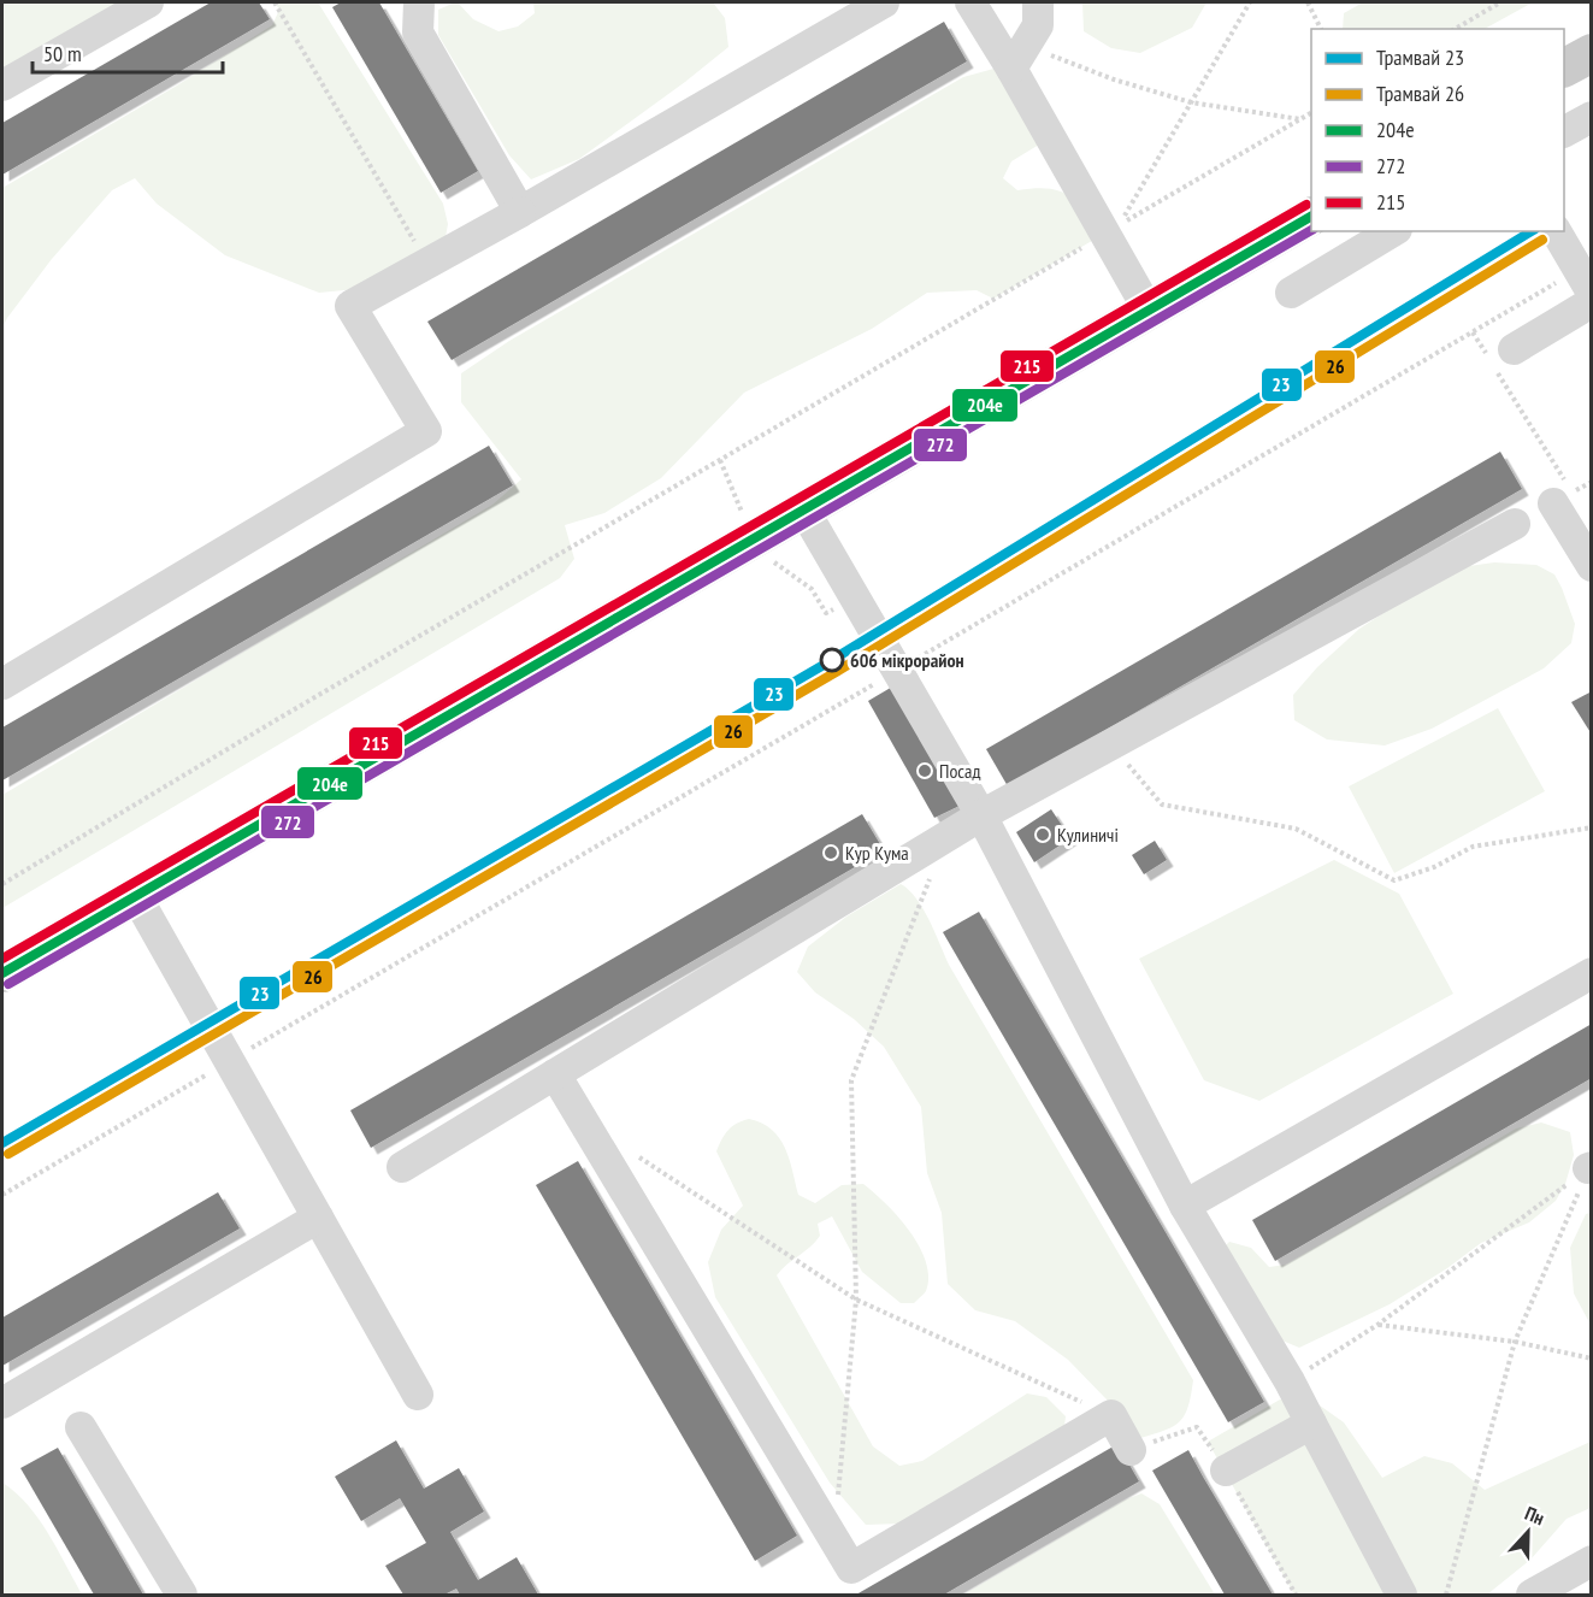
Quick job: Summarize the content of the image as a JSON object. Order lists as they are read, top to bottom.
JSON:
{
  "places": [
    "606 мікрорайон",
    "Посад",
    "Кулиничі",
    "Кур Кума"
  ],
  "lines": [
    "transit line 215",
    "transit line 204е",
    "transit line 272",
    "tram line 23",
    "tram line 26"
  ],
  "legend": [
    "Трамвай 23",
    "Трамвай 26",
    "204е",
    "272",
    "215"
  ],
  "scale_bar": "50 m",
  "north": "top"
}
